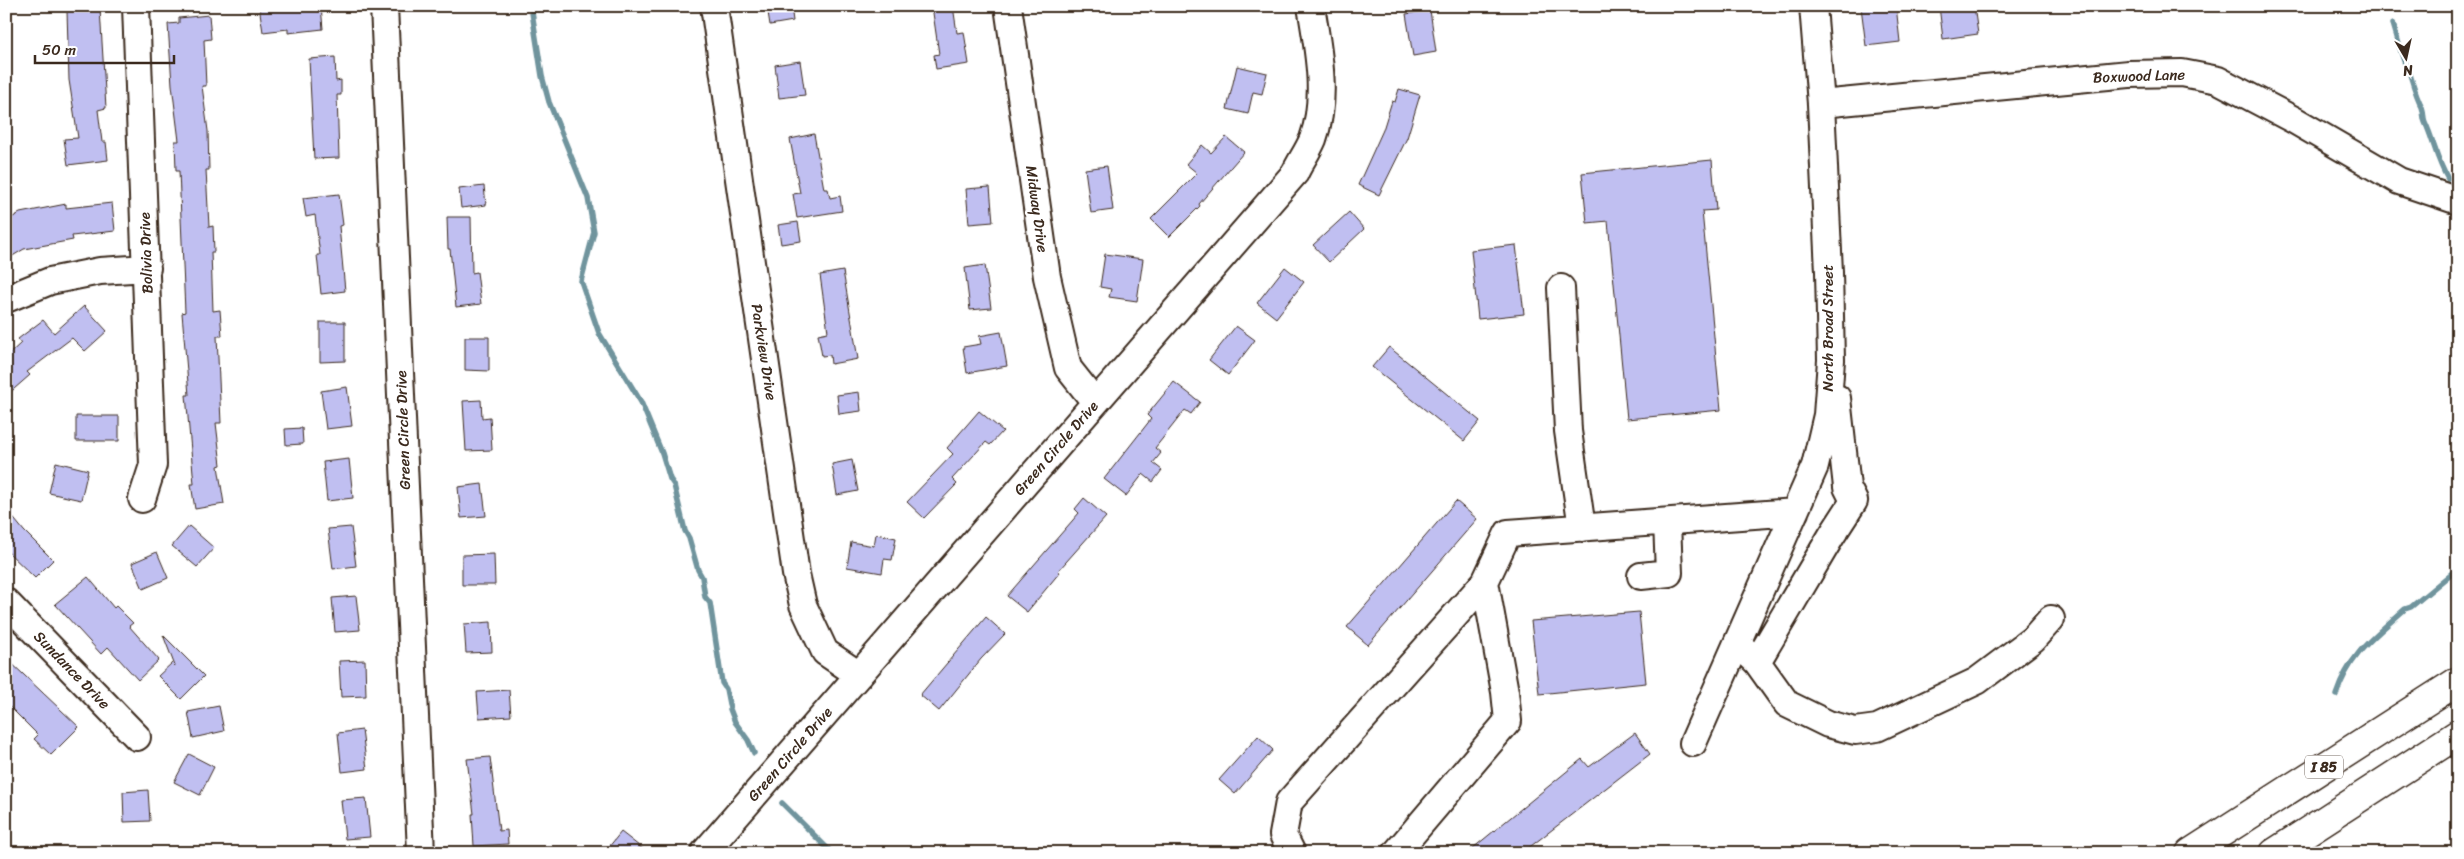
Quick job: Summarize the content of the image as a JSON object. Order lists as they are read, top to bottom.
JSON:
{
  "streets": {
    "highway": ["I 85"],
    "street": [
      "Boxwood Lane",
      "Midway Drive",
      "Bolivia Drive",
      "North Broad Street",
      "Parkview Drive",
      "Green Circle Drive",
      "Sundance Drive"
    ]
  },
  "crossings": [
    ["Boxwood Lane", "North Broad Street"],
    ["Midway Drive", "Green Circle Drive"],
    ["Parkview Drive", "Green Circle Drive"]
  ],
  "scale_bar": "50 m",
  "north": "bottom"
}
